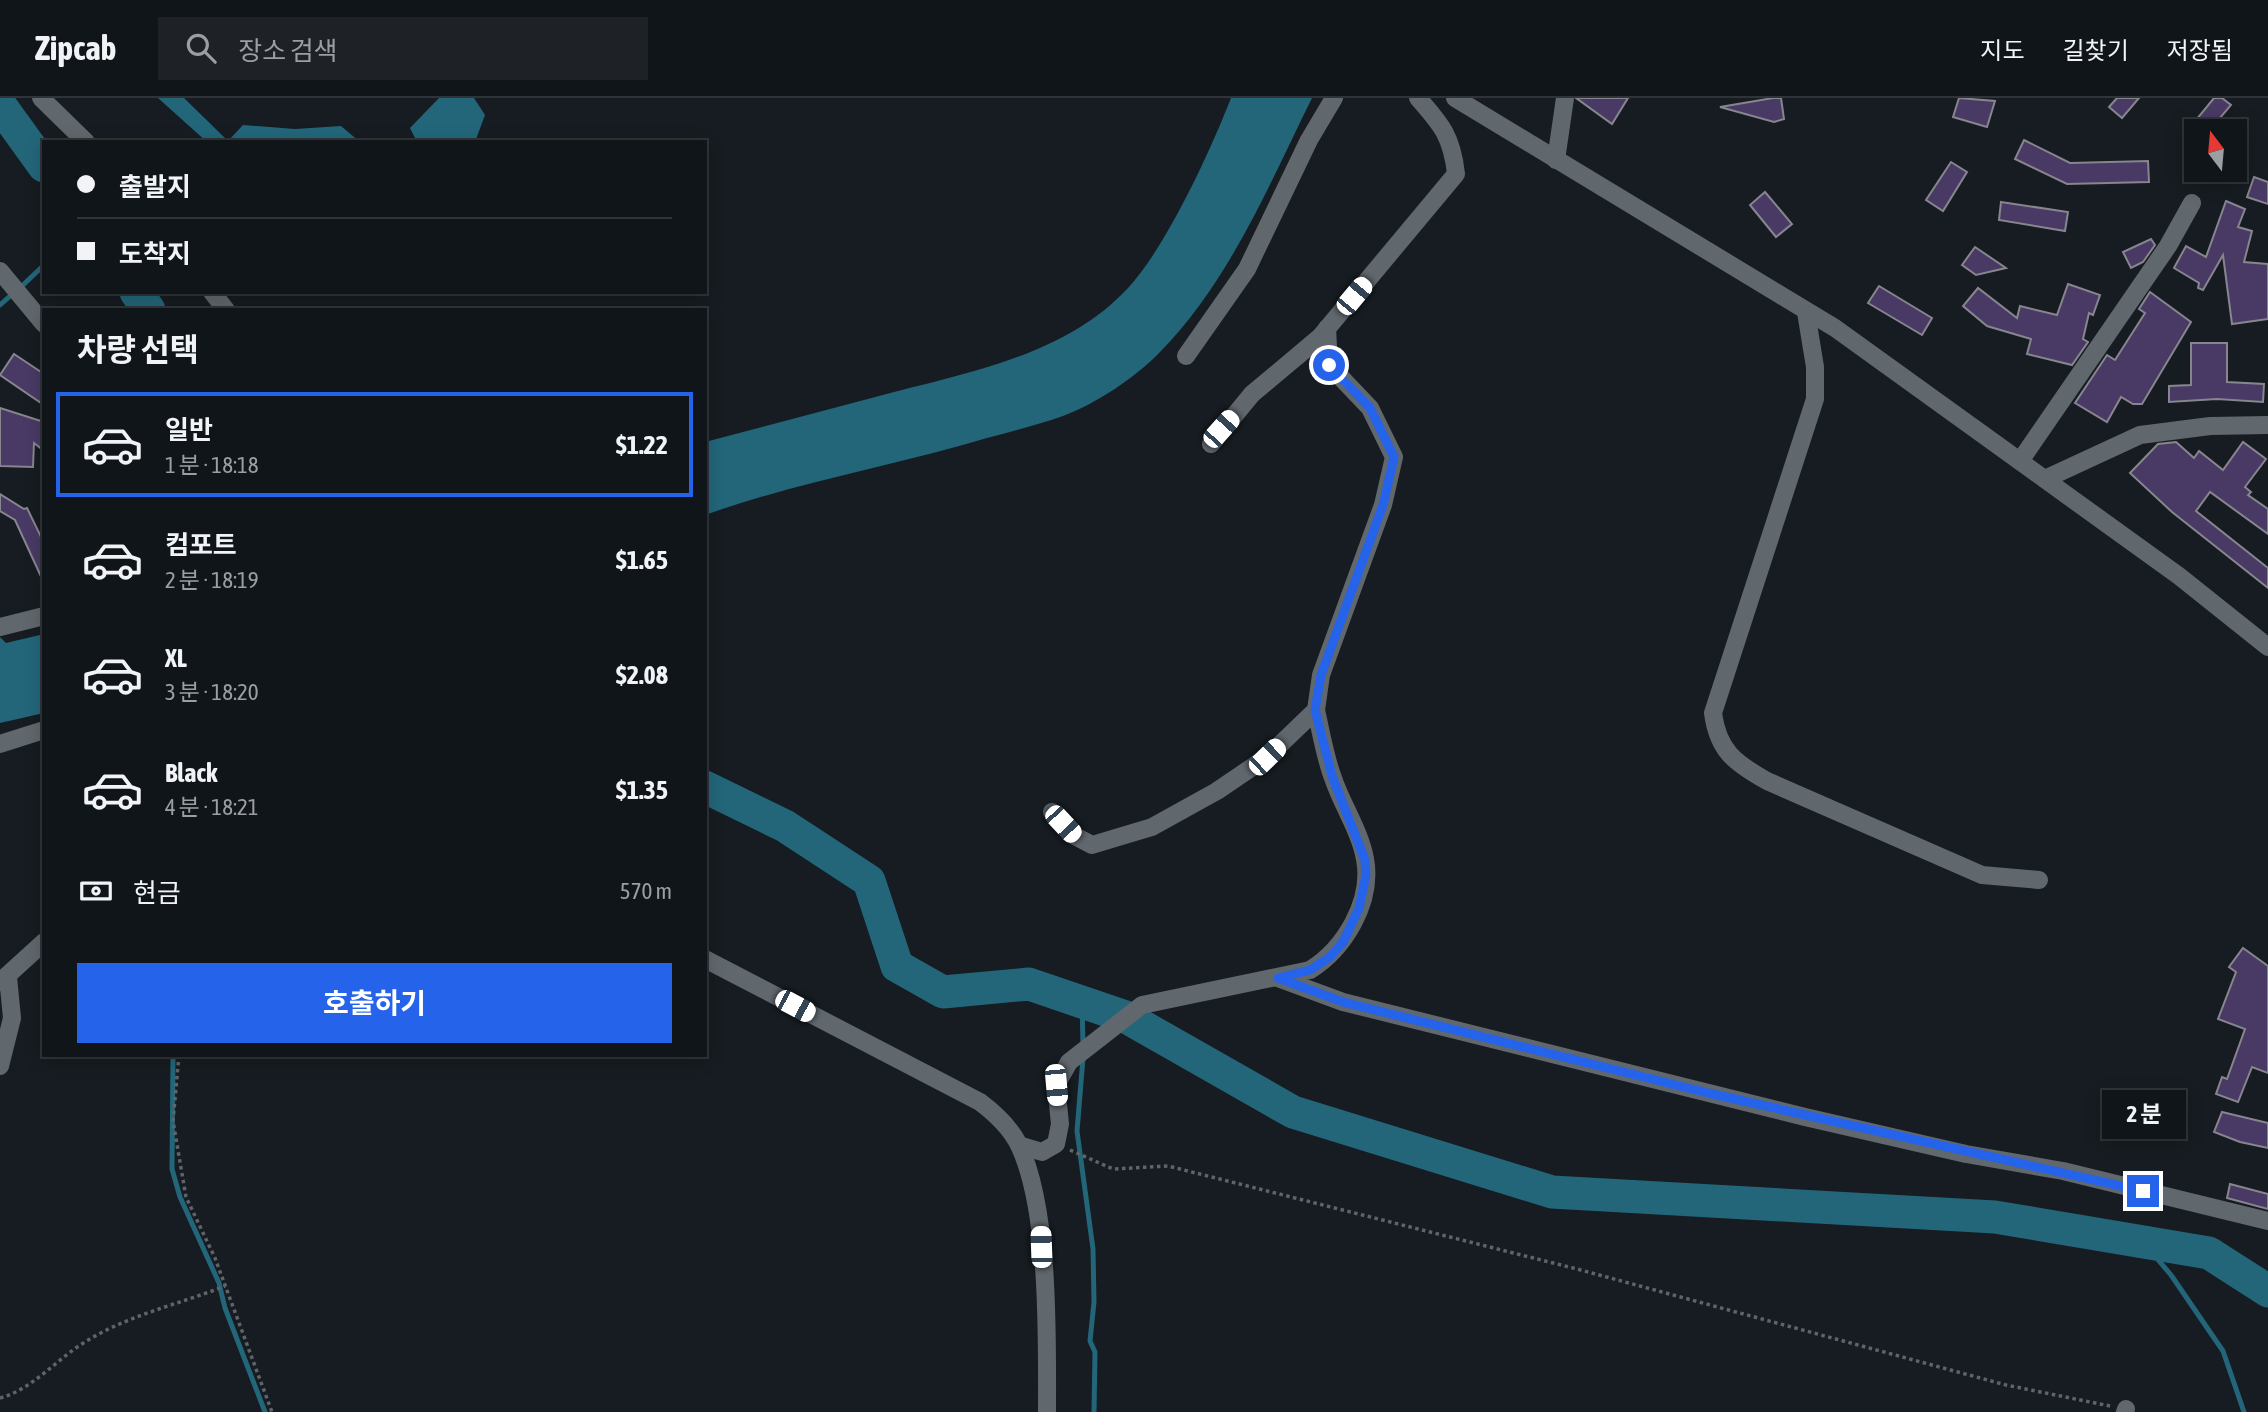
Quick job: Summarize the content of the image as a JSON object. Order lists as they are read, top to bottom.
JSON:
{
  "north": "top",
  "page": {
    "header": "Zipcab",
    "search": "장소 검색",
    "nav": ["지도", "길찾기", "저장됨"],
    "banner": ["출발지", "도착지"],
    "heading": "차량 선택",
    "list": [
      {
        "name": "일반",
        "note": "1 분 · 18:18",
        "value": "$1.22"
      },
      {
        "name": "컴포트",
        "note": "2 분 · 18:19",
        "value": "$1.65"
      },
      {
        "name": "XL",
        "note": "3 분 · 18:20",
        "value": "$2.08"
      },
      {
        "name": "Black",
        "note": "4 분 · 18:21",
        "value": "$1.35"
      }
    ],
    "pay": ["현금", "570 m"],
    "buttons": "호출하기",
    "bubble": "2 분"
  }
}
